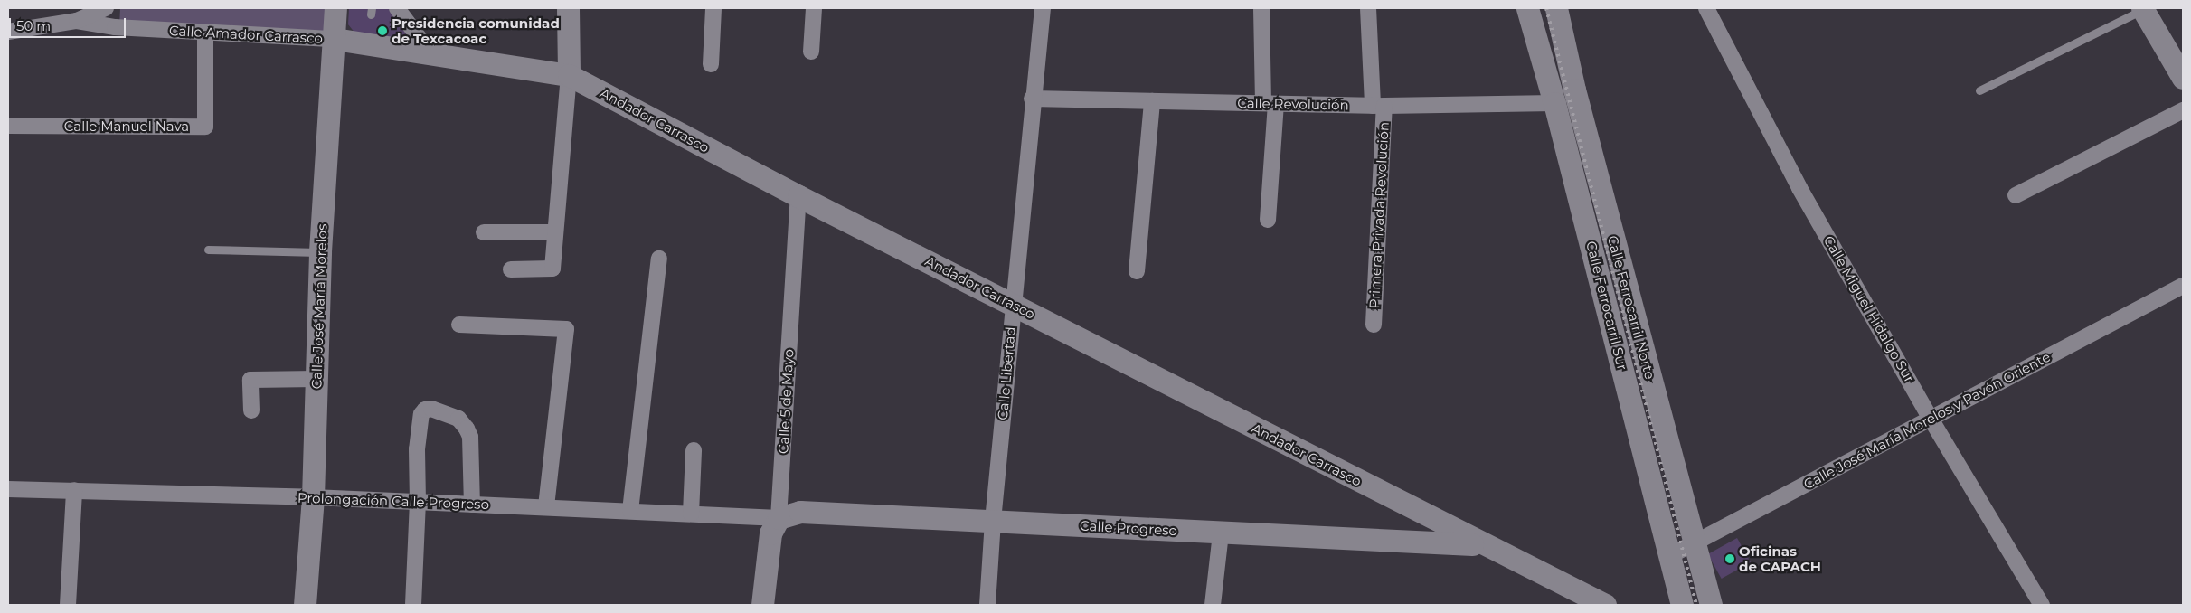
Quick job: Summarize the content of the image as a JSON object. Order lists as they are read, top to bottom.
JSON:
{
  "streets": {
    "main road": [
      "Andador Carrasco",
      "Calle Ferrocarril Sur",
      "Calle José María Morelos",
      "Calle Ferrocarril Norte",
      "Calle 5 de Mayo",
      "Calle Progreso"
    ],
    "street": [
      "Calle Amador Carrasco",
      "Calle Revolución",
      "Calle Manuel Nava",
      "Primera Privada Revolución",
      "Calle Miguel Hidalgo Sur",
      "Calle Libertad",
      "Calle José María Morelos y Pavón Oriente",
      "Prolongación Calle Progreso"
    ]
  },
  "crossings": [
    ["Calle Amador Carrasco", "Andador Carrasco"],
    ["Calle Amador Carrasco", "Calle Manuel Nava"],
    ["Calle Amador Carrasco", "Calle José María Morelos"],
    ["Calle Revolución", "Primera Privada Revolución"],
    ["Calle Revolución", "Calle Ferrocarril Sur"],
    ["Calle Revolución", "Calle Libertad"],
    ["Andador Carrasco", "Calle José María Morelos"],
    ["Andador Carrasco", "Calle Libertad"],
    ["Andador Carrasco", "Calle 5 de Mayo"],
    ["Andador Carrasco", "Calle Progreso"],
    ["Calle Ferrocarril Sur", "Calle José María Morelos y Pavón Oriente"],
    ["Calle José María Morelos", "Prolongación Calle Progreso"],
    ["Calle Ferrocarril Norte", "Calle José María Morelos y Pavón Oriente"],
    ["Calle Miguel Hidalgo Sur", "Calle José María Morelos y Pavón Oriente"],
    ["Calle Libertad", "Calle Progreso"],
    ["Calle 5 de Mayo", "Prolongación Calle Progreso"],
    ["Calle 5 de Mayo", "Calle Progreso"],
    ["Prolongación Calle Progreso", "Calle Progreso"]
  ],
  "places": ["Presidencia comunidad de Texcacoac", "Oficinas de CAPACH"],
  "scale_bar": "50 m"
}
